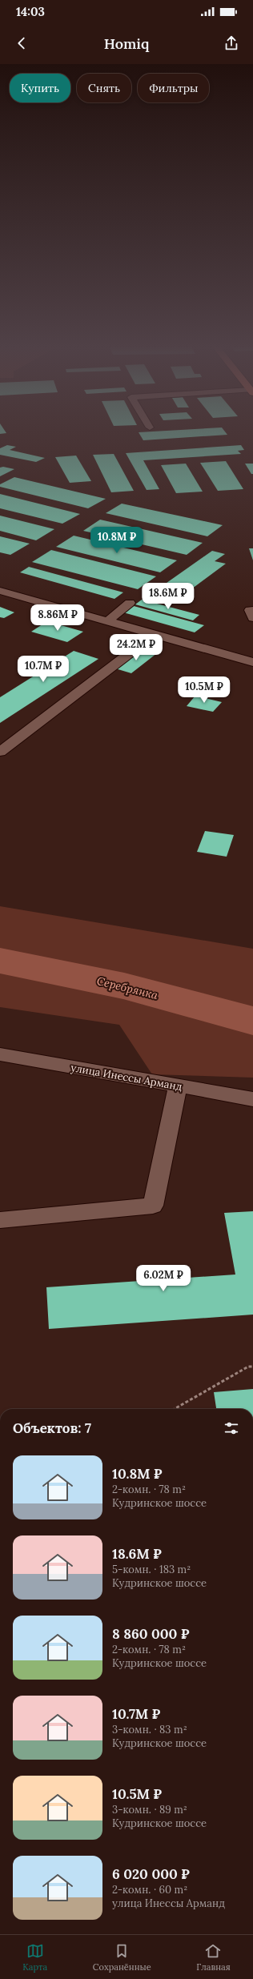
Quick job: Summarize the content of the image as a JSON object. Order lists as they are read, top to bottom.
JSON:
{
  "streets": {
    "street": ["улица Инессы Арманд"]
  },
  "water": ["Серебрянка"],
  "page": {
    "status": "14:03",
    "header": "Homiq",
    "chip": ["Купить", "Снять", "Фильтры"],
    "price": [
      "10.8M ₽",
      "18.6M ₽",
      "8.86M ₽",
      "24.2M ₽",
      "10.7M ₽",
      "10.5M ₽",
      "6.02M ₽"
    ],
    "heading": "Объектов: 7",
    "list": [
      {
        "name": "10.8M ₽",
        "note": "2-комн. · 78 m² · Кудринское шоссе"
      },
      {
        "name": "18.6M ₽",
        "note": "5-комн. · 183 m² · Кудринское шоссе"
      },
      {
        "name": "8 860 000 ₽",
        "note": "2-комн. · 78 m² · Кудринское шоссе"
      },
      {
        "name": "10.7M ₽",
        "note": "3-комн. · 83 m² · Кудринское шоссе"
      },
      {
        "name": "10.5M ₽",
        "note": "3-комн. · 89 m² · Кудринское шоссе"
      },
      {
        "name": "6 020 000 ₽",
        "note": "2-комн. · 60 m² · улица Инессы Арманд"
      }
    ],
    "tabs": ["Карта", "Сохранённые", "Главная"]
  }
}
